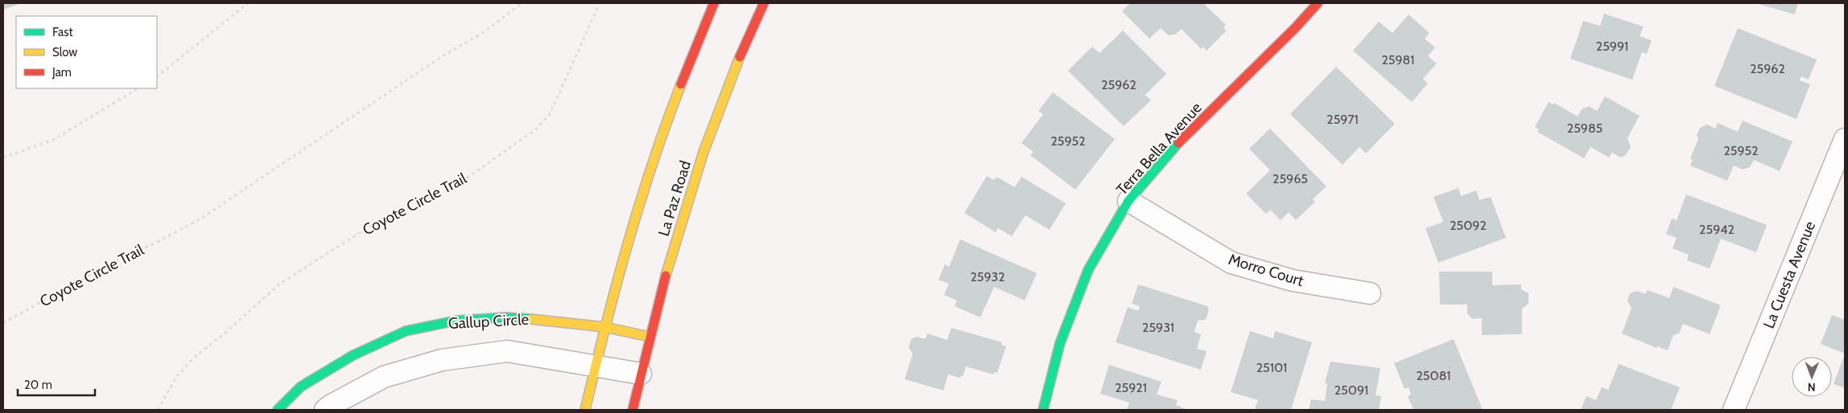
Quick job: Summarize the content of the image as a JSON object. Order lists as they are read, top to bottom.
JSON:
{
  "streets": {
    "street": [
      "Terra Bella Avenue",
      "La Paz Road",
      "Morro Court",
      "La Cuesta Avenue",
      "Gallup Circle"
    ],
    "path": ["Coyote Circle Trail"]
  },
  "crossings": [
    ["Terra Bella Avenue", "Morro Court"],
    ["La Paz Road", "Gallup Circle"]
  ],
  "house_numbers": [
    "25991",
    "25981",
    "25962",
    "25962",
    "25971",
    "25985",
    "25952",
    "25952",
    "25965",
    "25092",
    "25942",
    "25932",
    "25931",
    "25101",
    "25081",
    "25921",
    "25091"
  ],
  "legend": ["Fast", "Slow", "Jam"],
  "scale_bar": "20 m",
  "north": "bottom"
}
